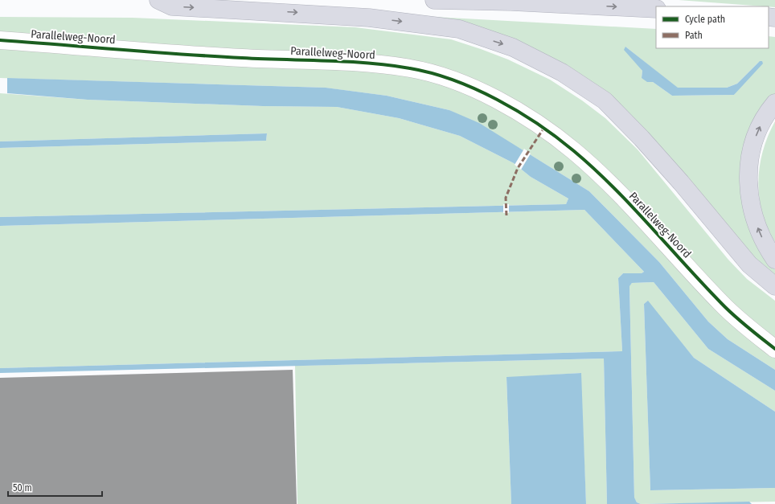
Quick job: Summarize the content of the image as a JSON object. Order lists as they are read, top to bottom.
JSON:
{
  "streets": {
    "street": ["Parallelweg-Noord"]
  },
  "legend": ["Cycle path", "Path"],
  "scale_bar": "50 m"
}
